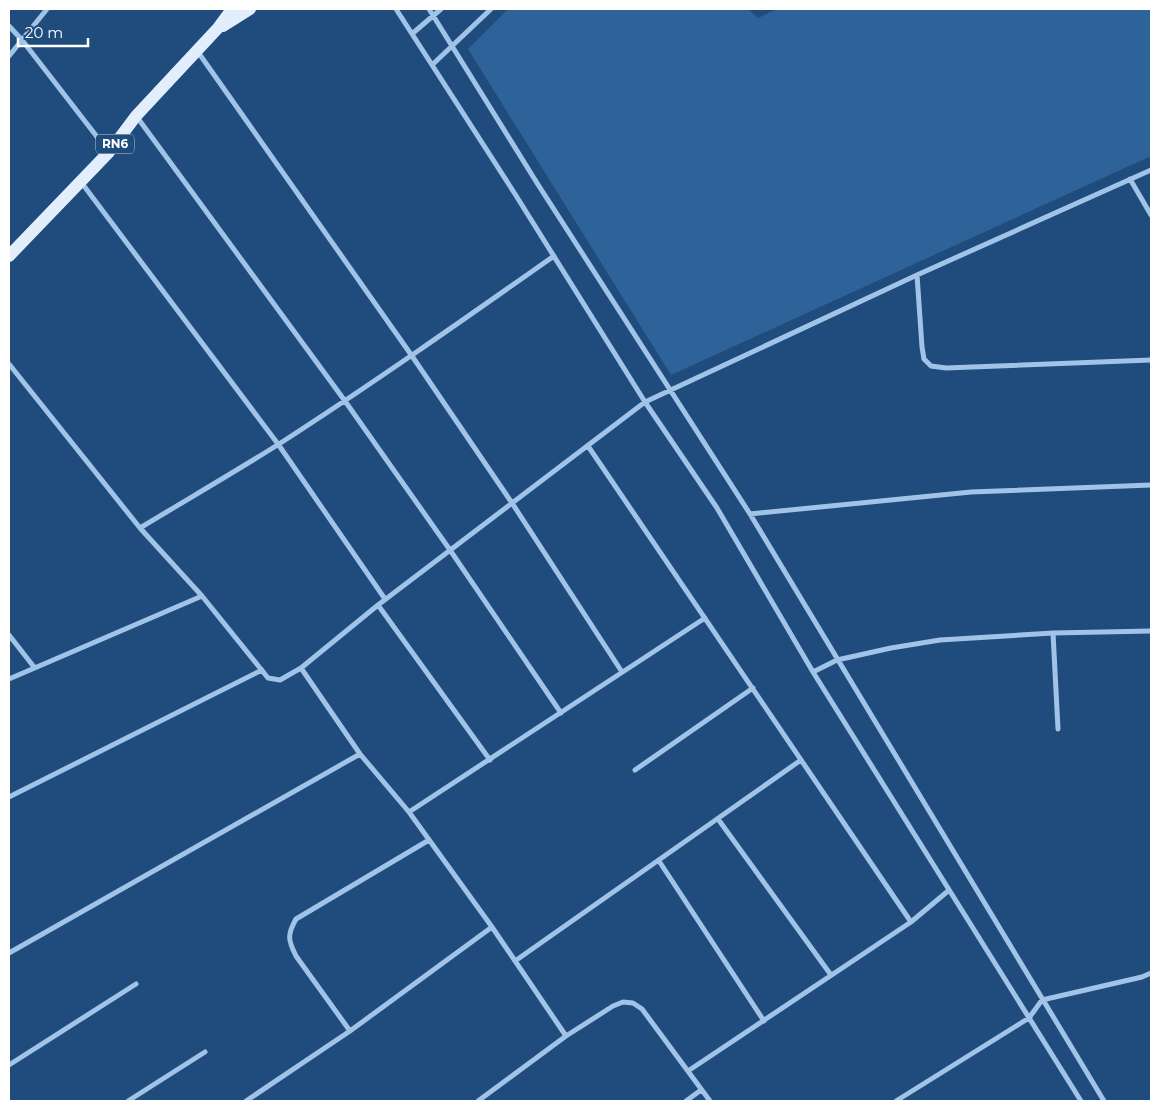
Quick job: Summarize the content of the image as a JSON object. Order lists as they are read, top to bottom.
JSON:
{
  "streets": {
    "main road": ["RN6"]
  },
  "scale_bar": "20 m"
}
